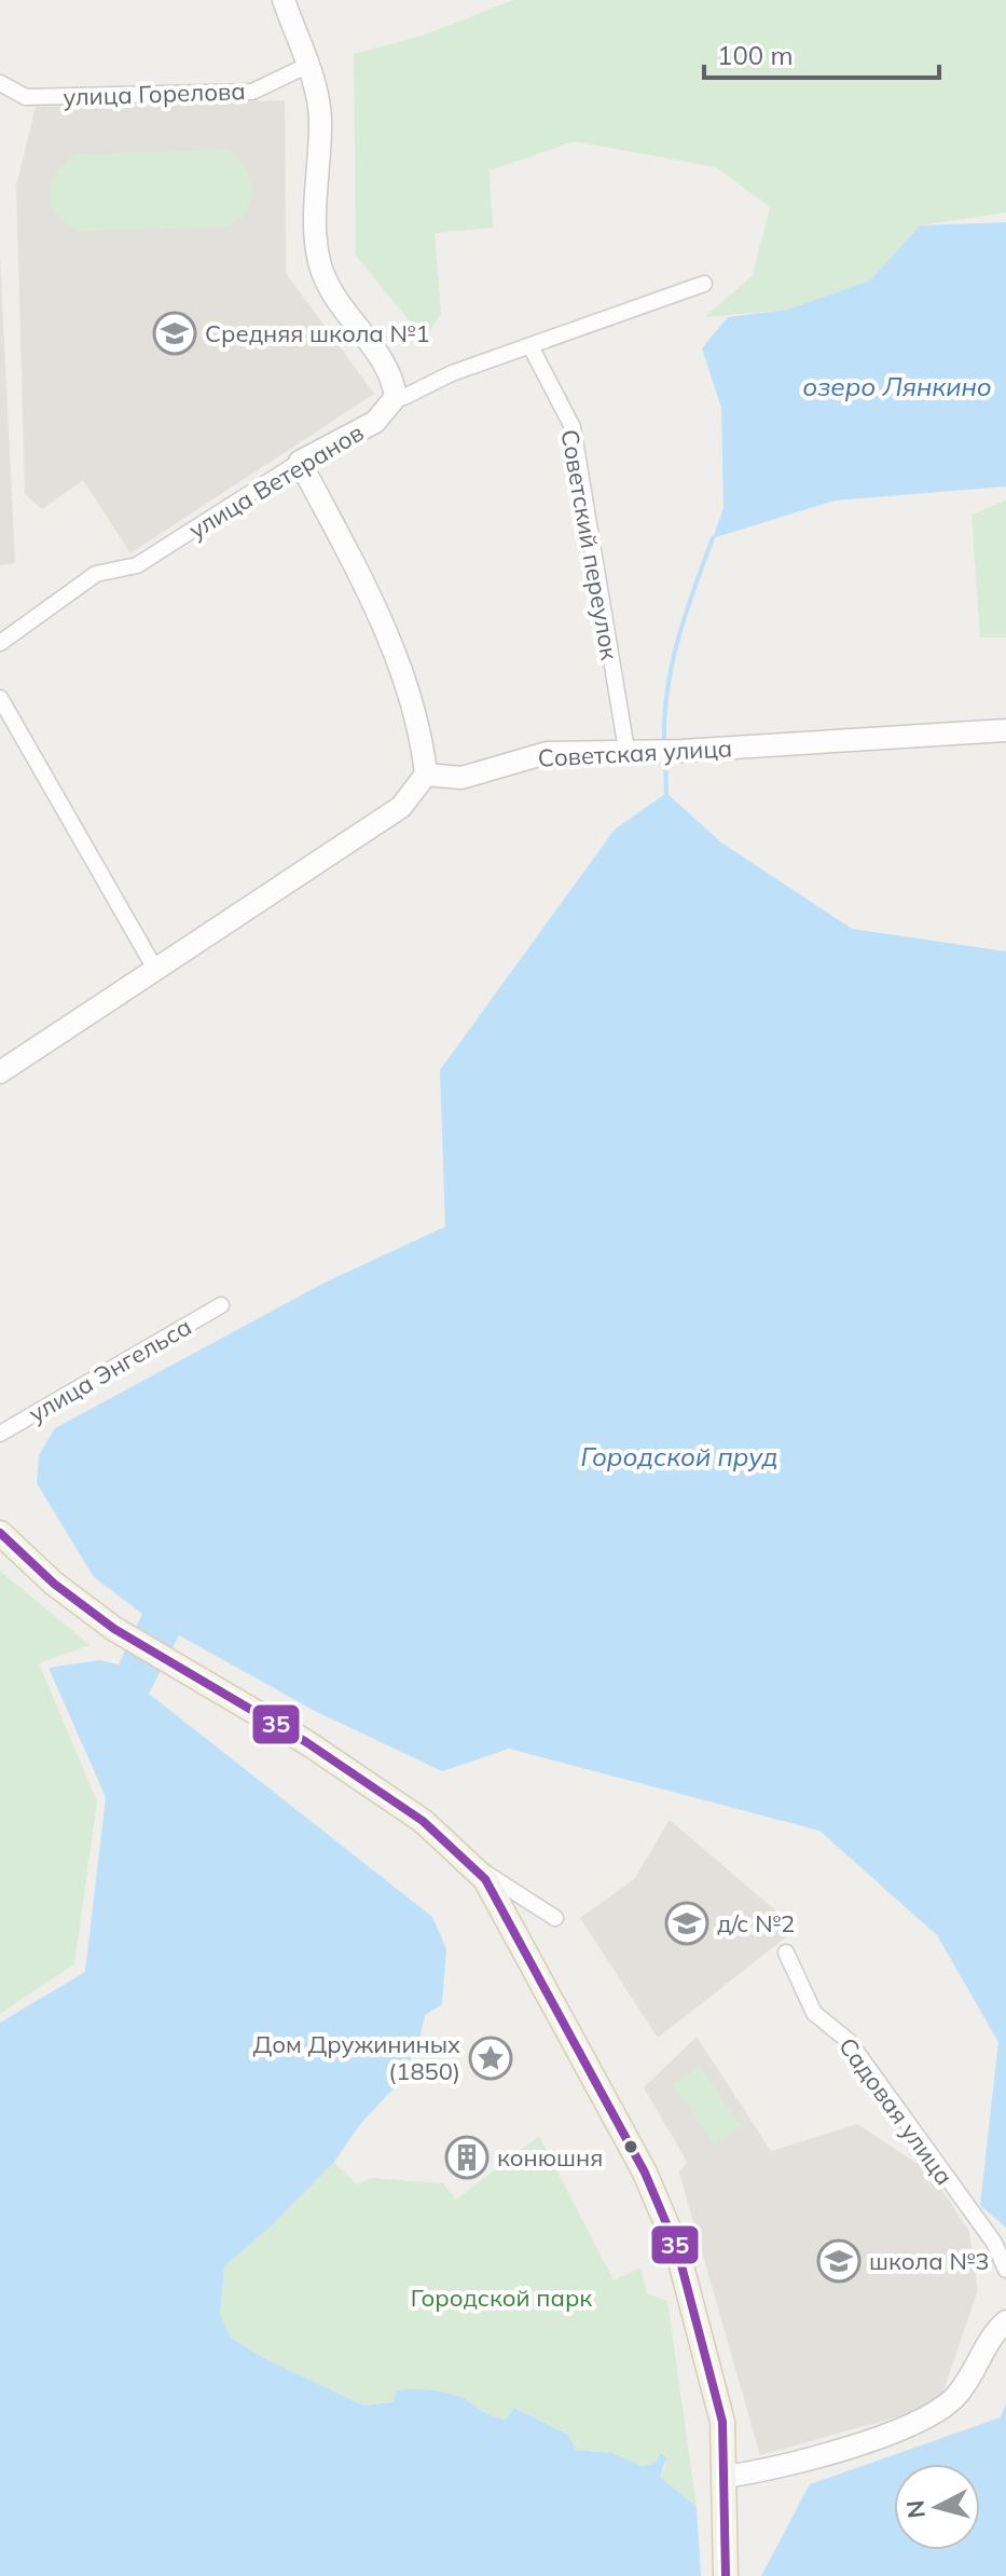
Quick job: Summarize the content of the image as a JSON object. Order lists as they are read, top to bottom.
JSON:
{
  "streets": {
    "street": [
      "улица Горелова",
      "улица Ветеранов",
      "Советский переулок",
      "Советская улица",
      "улица Энгельса",
      "Садовая улица"
    ]
  },
  "crossings": [
    ["улица Ветеранов", "Советский переулок"],
    ["Советский переулок", "Советская улица"]
  ],
  "water": ["озеро Лянкино", "Городской пруд"],
  "parks": ["Городской парк"],
  "places": {
    "school or university": ["Средняя школа №1", "д/с №2", "школа №3"],
    "place": ["Дом Дружининых (1850)"],
    "building": ["конюшня"]
  },
  "lines": ["transit line 35"],
  "scale_bar": "100 m",
  "north": "left"
}
